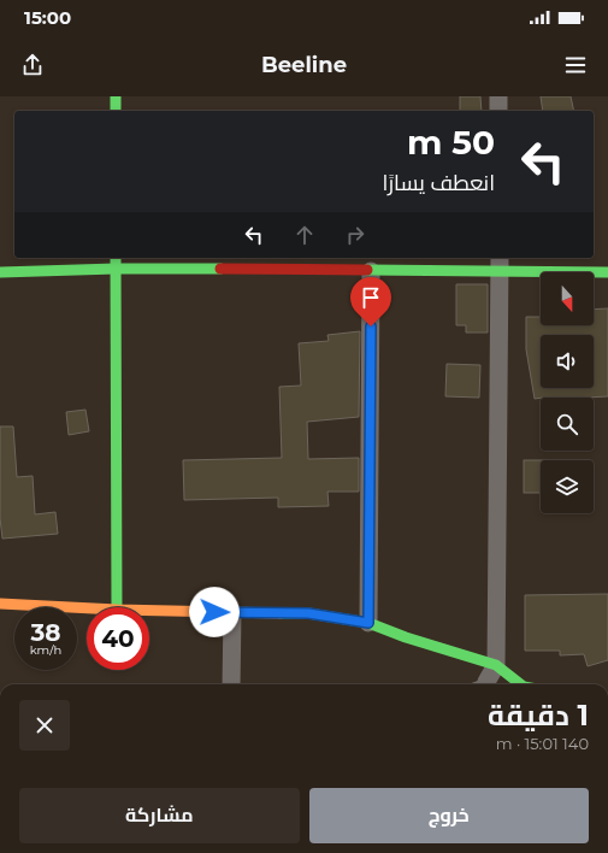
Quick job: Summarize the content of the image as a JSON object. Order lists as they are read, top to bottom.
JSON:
{
  "north": "bottom",
  "page": {
    "status": "15:00",
    "header": "Beeline",
    "turn": ["50 m", "انعطف يسارًا"],
    "speed": "38 km/h",
    "limit": "40",
    "heading": ["1 دقيقة", "140 m · 15:01"],
    "buttons": ["خروج", "مشاركة"]
  }
}
